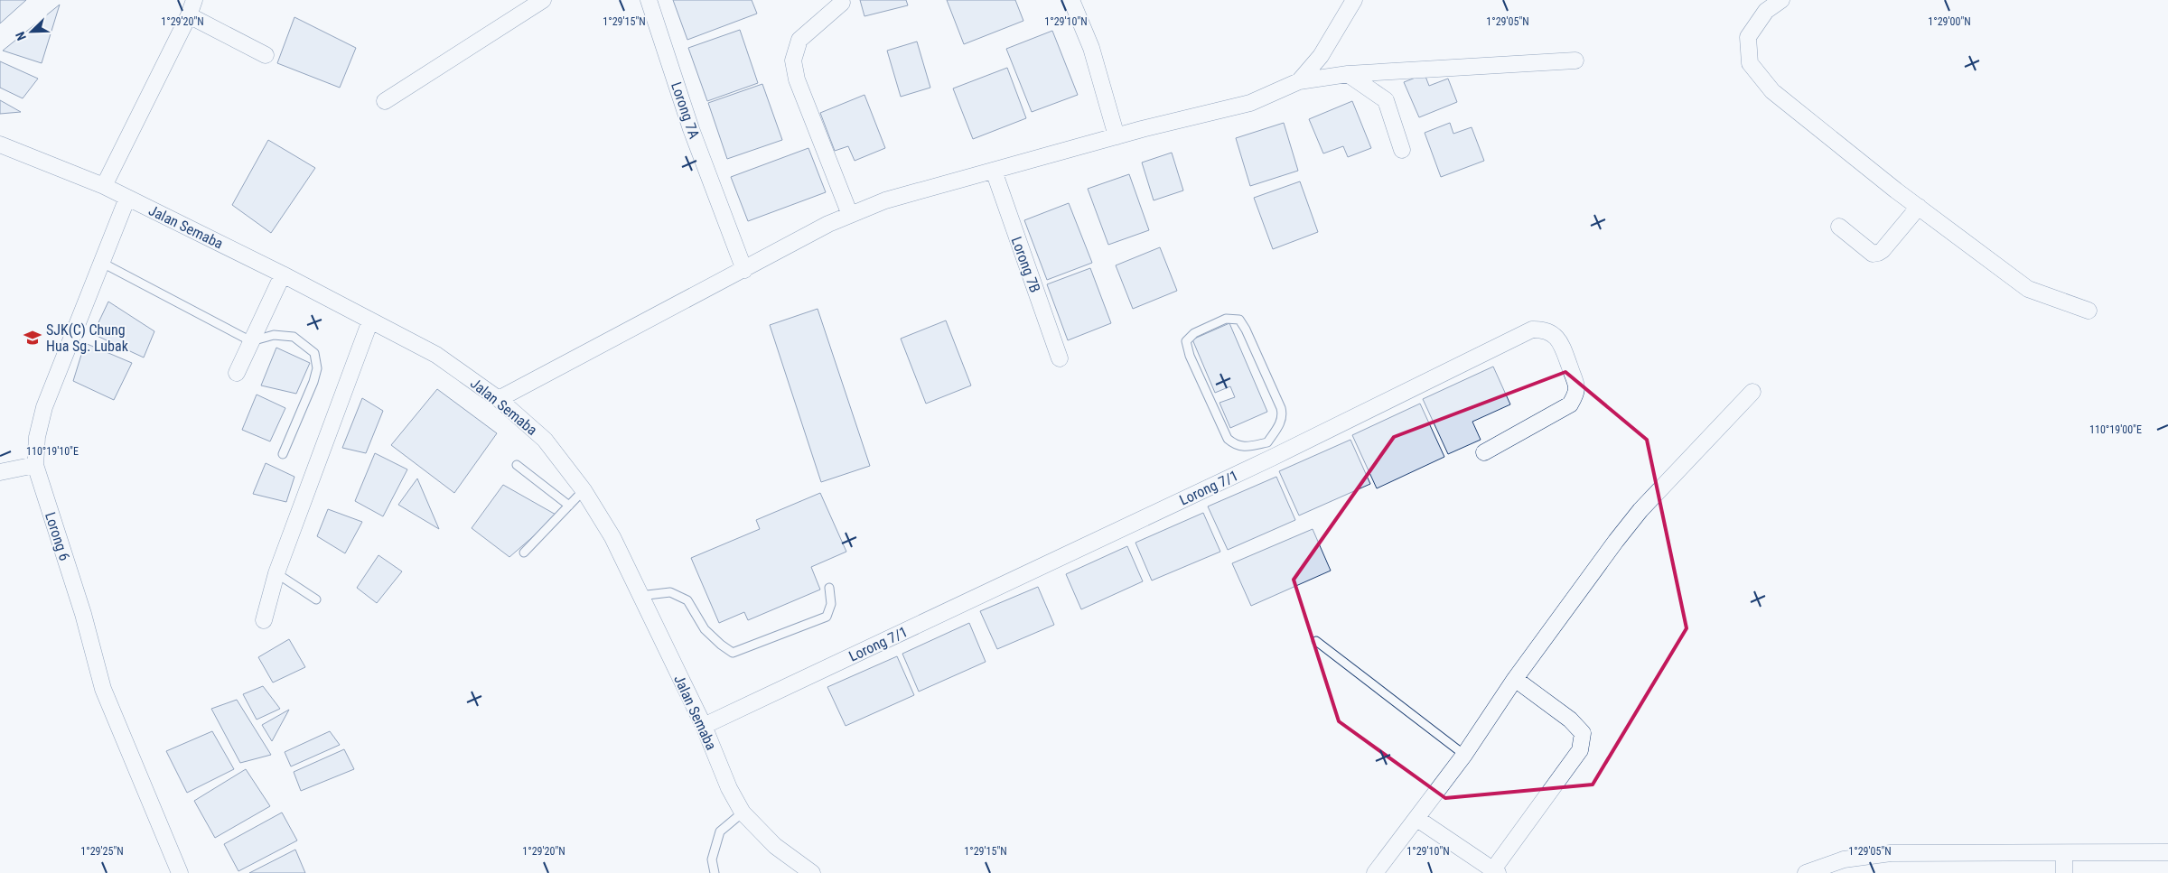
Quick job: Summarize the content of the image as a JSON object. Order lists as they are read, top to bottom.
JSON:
{
  "streets": {
    "street": [
      "Lorong 7A",
      "Jalan Semaba",
      "Lorong 7B",
      "Lorong 7/1",
      "Lorong 6"
    ]
  },
  "crossings": [
    ["Jalan Semaba", "Lorong 7/1"],
    ["Jalan Semaba", "Lorong 6"]
  ],
  "places": {
    "school or university": ["SJK(C) Chung Hua Sg. Lubak"]
  },
  "north": "bottom left",
  "coordinates": [
    "1°29'20\"N",
    "1°29'15\"N",
    "1°29'10\"N",
    "1°29'05\"N",
    "1°29'00\"N",
    "110°19'00\"E",
    "110°19'10\"E",
    "1°29'25\"N"
  ]
}
